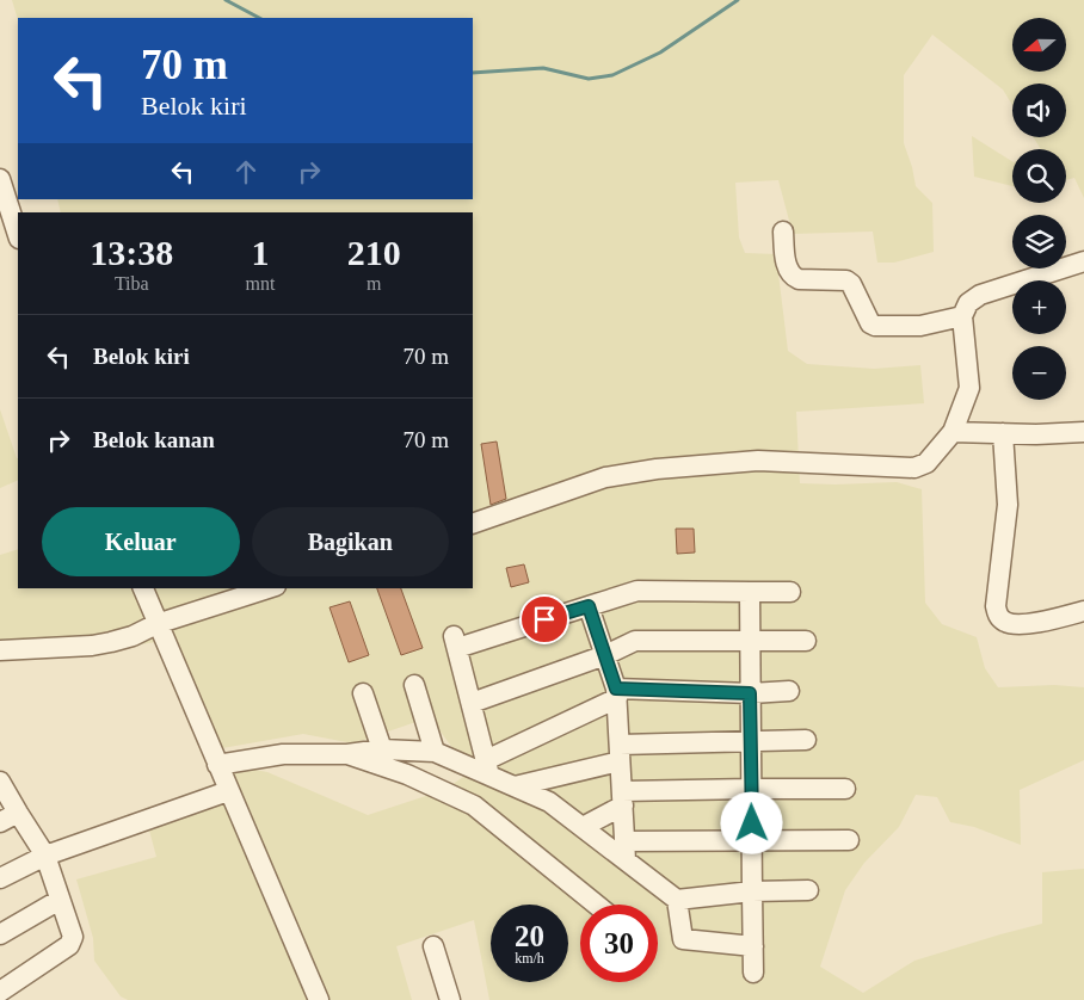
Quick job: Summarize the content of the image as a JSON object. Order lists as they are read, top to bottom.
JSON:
{
  "north": "left",
  "page": {
    "map_buttons": ["+", "−"],
    "turn": ["70 m", "Belok kiri"],
    "eta": [
      "13:38",
      "Tiba",
      "1",
      "mnt",
      "210",
      "m"
    ],
    "list": [
      {
        "name": "Belok kiri",
        "value": "70 m"
      },
      {
        "name": "Belok kanan",
        "value": "70 m"
      }
    ],
    "buttons": ["Keluar", "Bagikan"],
    "speed": "20 km/h",
    "limit": "30"
  }
}
